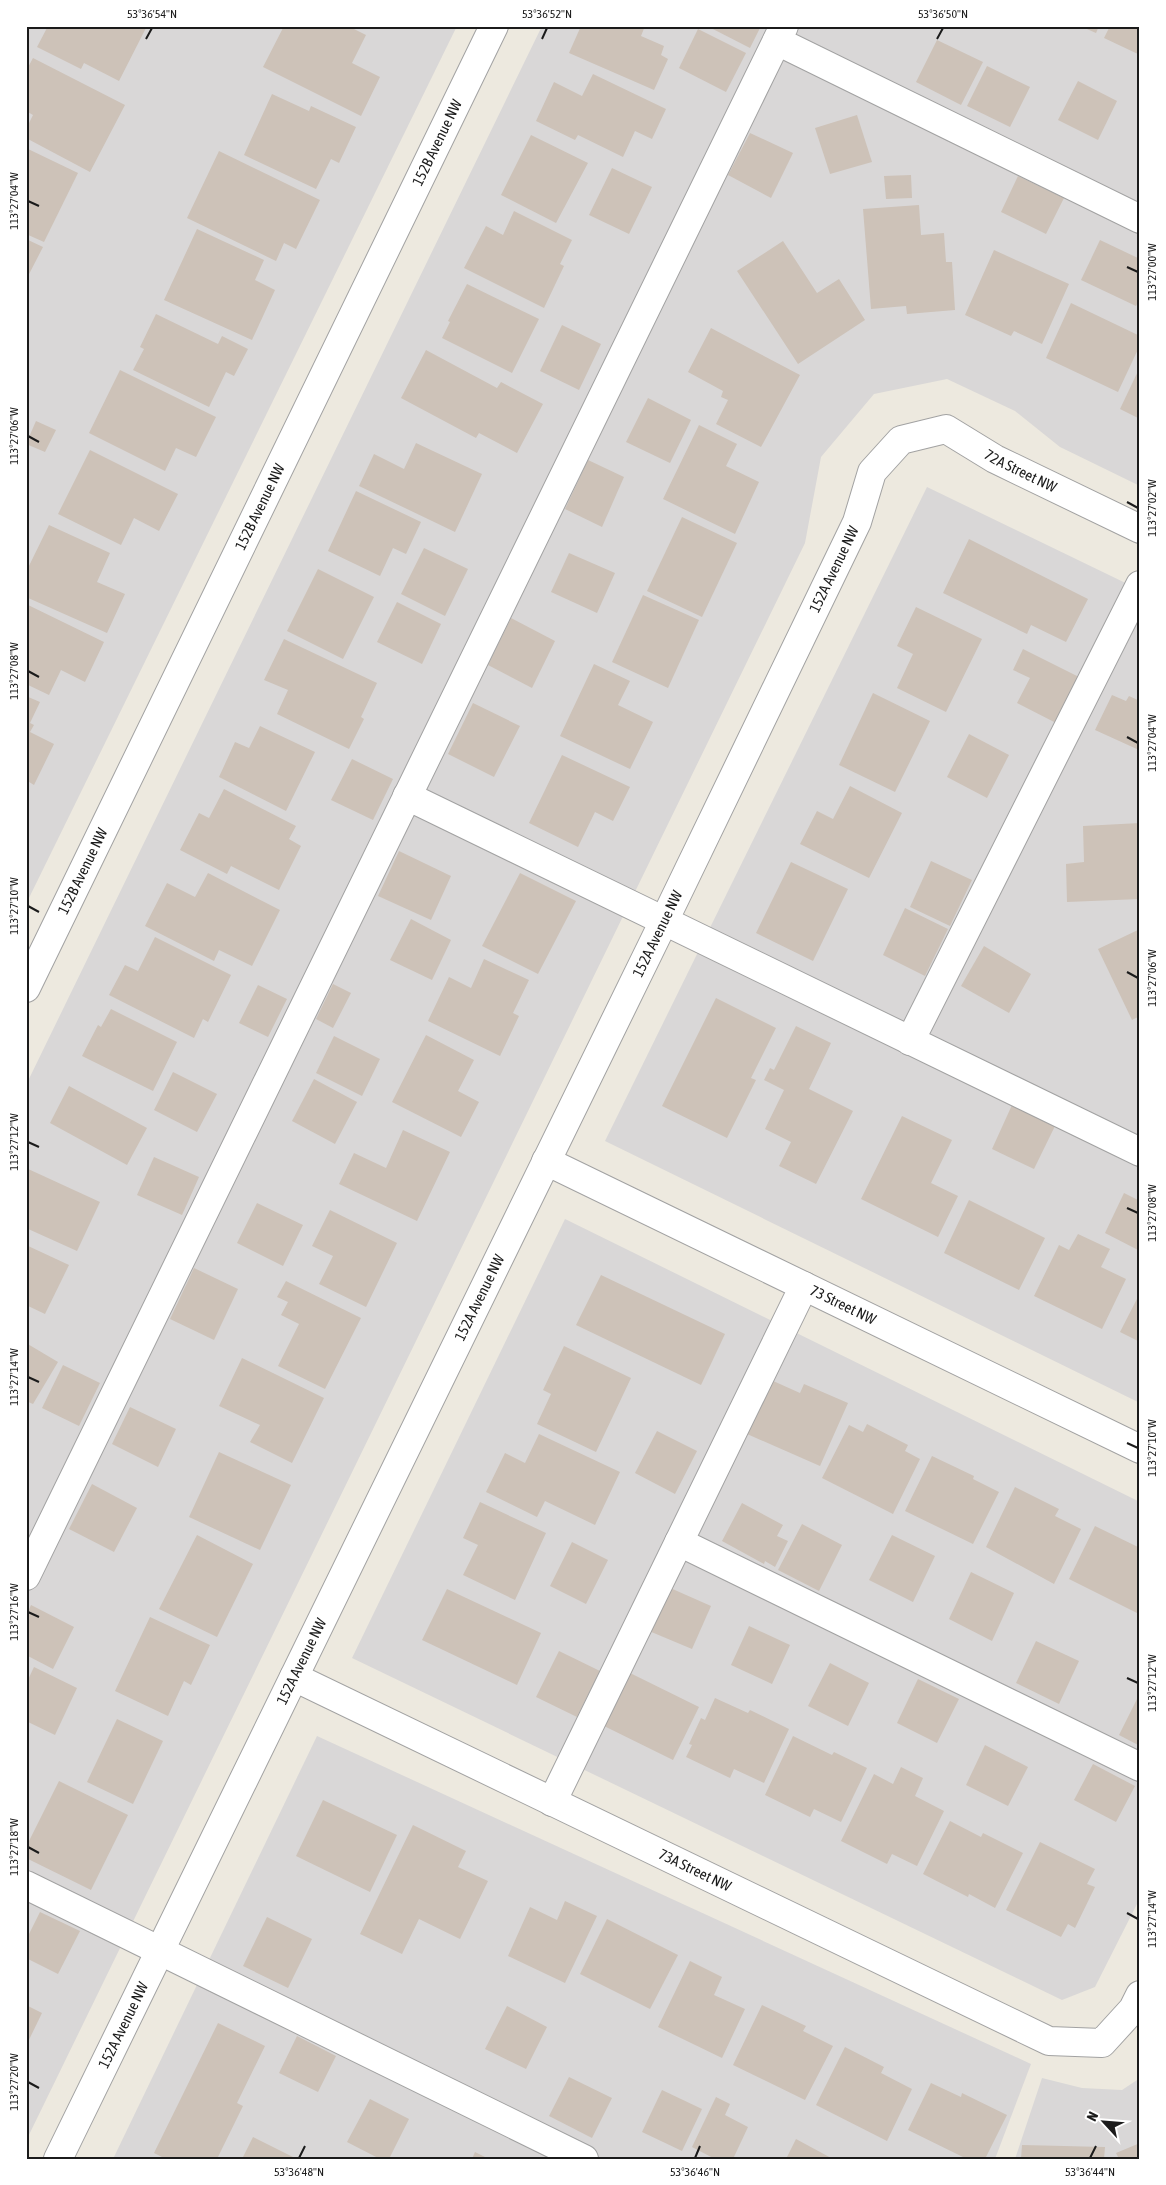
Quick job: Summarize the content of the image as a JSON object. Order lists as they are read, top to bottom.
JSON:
{
  "streets": {
    "street": [
      "152B Avenue NW",
      "72A Street NW",
      "152A Avenue NW",
      "73 Street NW",
      "73A Street NW"
    ]
  },
  "crossings": [
    ["72A Street NW", "152A Avenue NW"],
    ["152A Avenue NW", "73 Street NW"],
    ["152A Avenue NW", "73A Street NW"]
  ],
  "north": "top left",
  "coordinates": [
    "53°36'54\"N",
    "53°36'52\"N",
    "53°36'50\"N",
    "113°27'04\"W",
    "113°27'00\"W",
    "113°27'06\"W",
    "113°27'02\"W",
    "113°27'08\"W",
    "113°27'10\"W",
    "113°27'12\"W",
    "113°27'14\"W",
    "113°27'16\"W",
    "113°27'18\"W",
    "113°27'20\"W",
    "53°36'48\"N",
    "53°36'46\"N",
    "53°36'44\"N"
  ]
}
